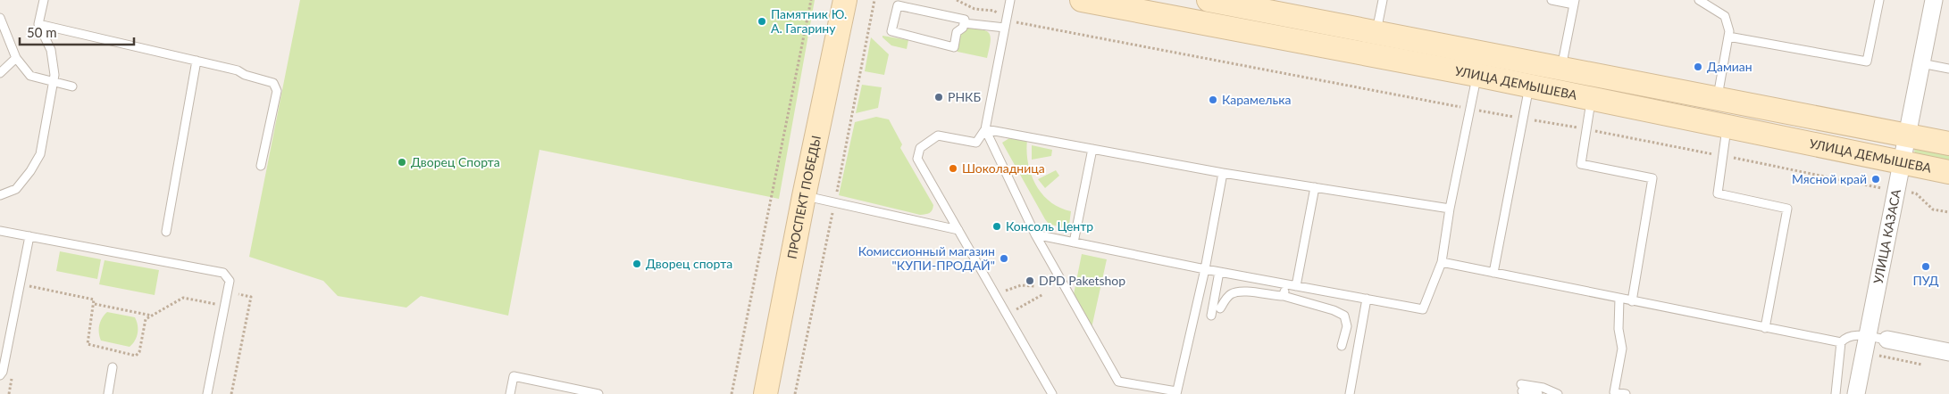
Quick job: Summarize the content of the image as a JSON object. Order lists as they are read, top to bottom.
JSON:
{
  "streets": {
    "street": ["УЛИЦА ДЕМЫШЕВА", "ПРОСПЕКТ ПОБЕДЫ", "УЛИЦА КАЗАСА"]
  },
  "crossings": [
    ["УЛИЦА ДЕМЫШЕВА", "УЛИЦА КАЗАСА"]
  ],
  "places": [
    "Памятник Ю. А. Гагарину",
    "Дамиан",
    "РНКБ",
    "Карамелька",
    "Дворец Спорта",
    "Шоколадница",
    "Мясной край",
    "Консоль Центр",
    "Комиссионный магазин \"КУПИ-ПРОДАЙ\"",
    "Дворец спорта",
    "ПУД",
    "DPD Paketshop"
  ],
  "scale_bar": "50 m"
}
